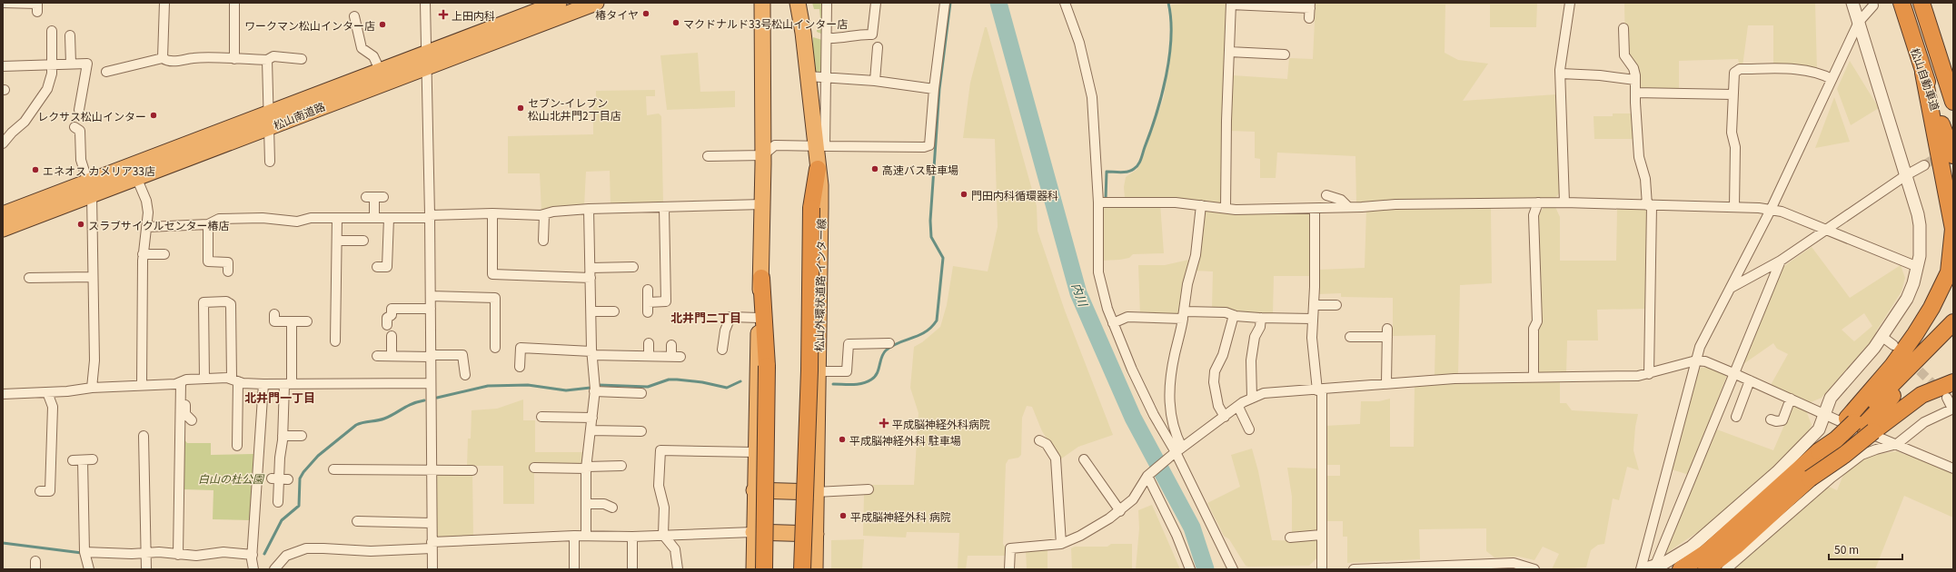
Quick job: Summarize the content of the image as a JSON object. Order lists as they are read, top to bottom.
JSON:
{
  "streets": {
    "highway": ["松山自動車道", "松山南道路", "松山外環状道路 インター線"]
  },
  "districts": ["北井門二丁目", "北井門一丁目"],
  "water": ["内川"],
  "parks": ["白山の杜公園"],
  "places": {
    "other": [
      "椿タイヤ",
      "マクドナルド33号松山インター店",
      "ワークマン松山インター店",
      "セブン-イレブン 松山北井門2丁目店",
      "レクサス松山インター",
      "高速バス駐車場",
      "エネオス カメリア33店",
      "門田内科循環器科",
      "スラブサイクルセンター椿店",
      "平成脳神経外科 駐車場",
      "平成脳神経外科 病院"
    ],
    "health": ["上田内科", "平成脳神経外科病院"]
  },
  "scale_bar": "50 m"
}
